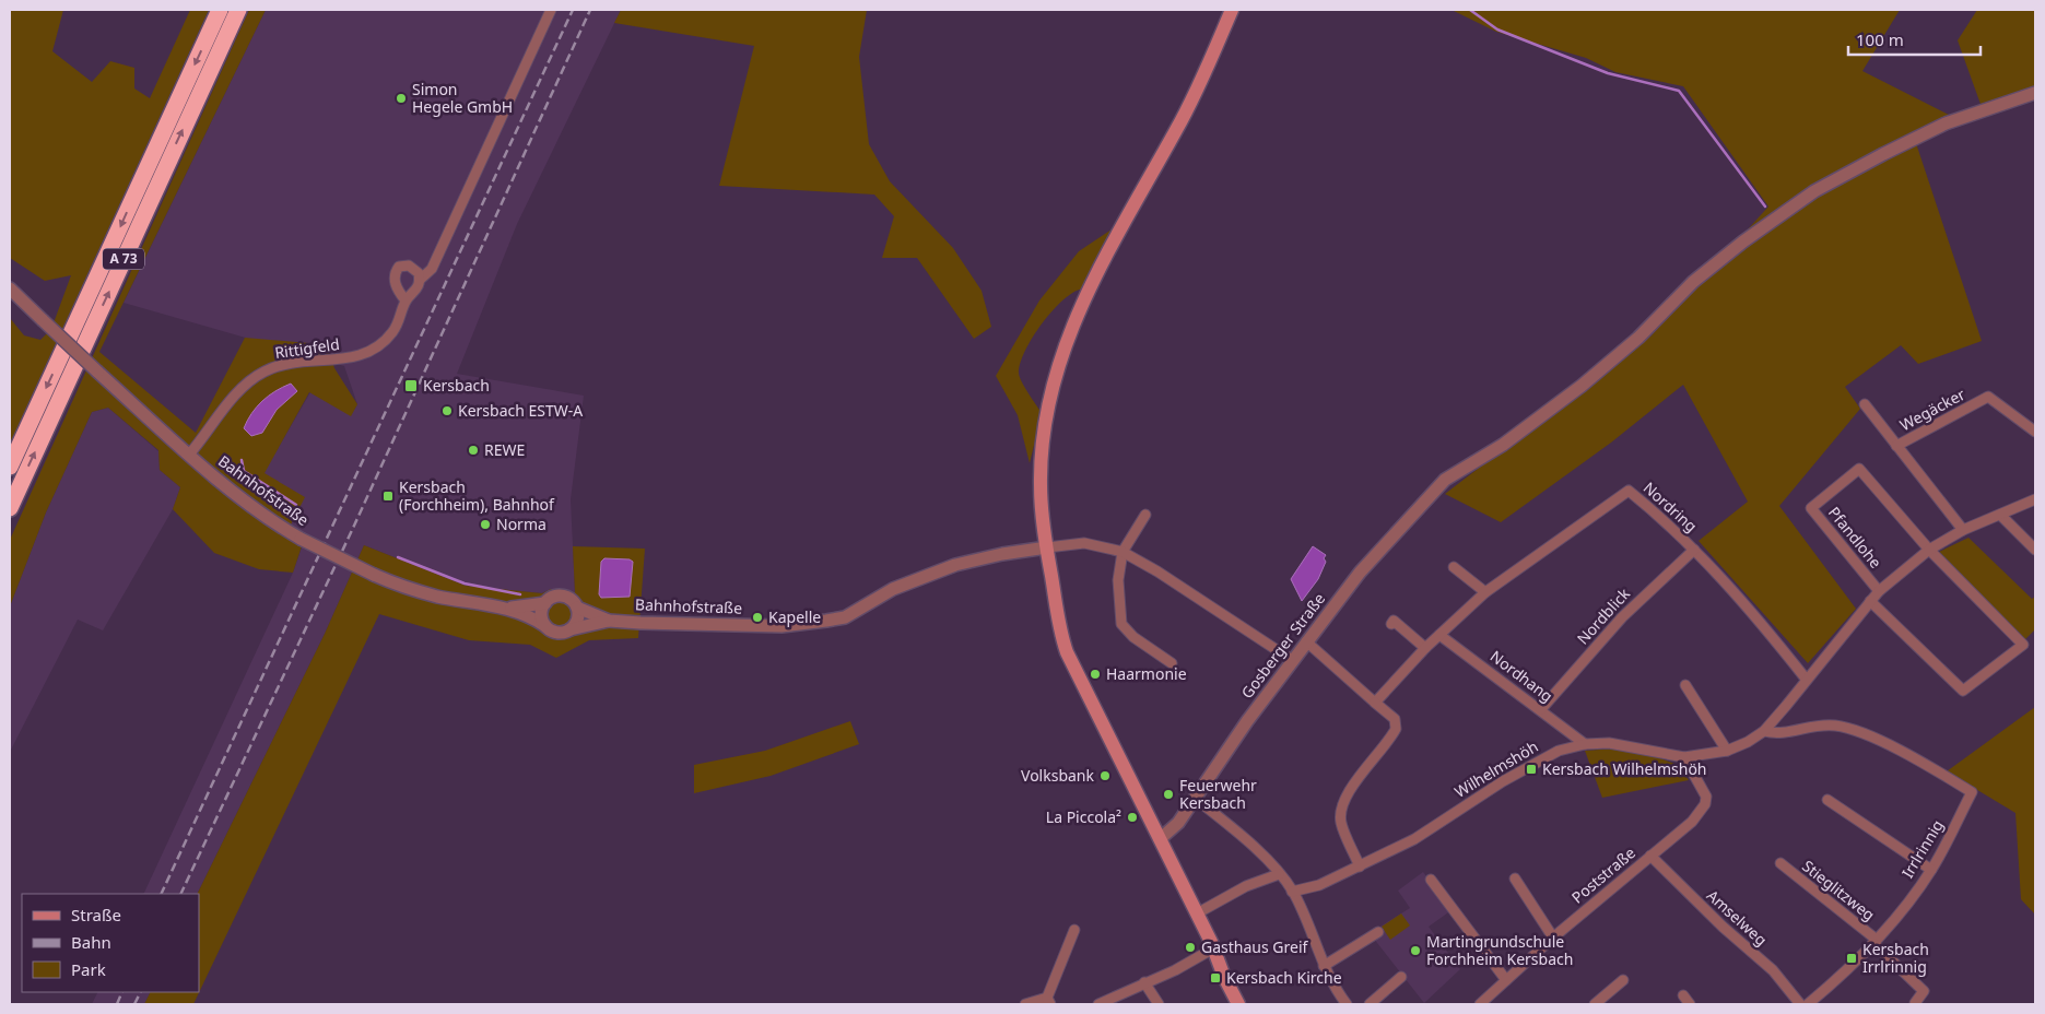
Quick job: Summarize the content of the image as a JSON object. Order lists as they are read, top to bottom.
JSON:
{
  "streets": {
    "highway": ["A 73"],
    "street": [
      "Rittigfeld",
      "Wegäcker",
      "Bahnhofstraße",
      "Nordring",
      "Pfandlohe",
      "Nordblick",
      "Gosberger Straße",
      "Nordhang",
      "Wilhelmshöh",
      "Irrlrinnig",
      "Poststraße",
      "Stieglitzweg",
      "Amselweg"
    ]
  },
  "crossings": [
    ["Rittigfeld", "Bahnhofstraße"],
    ["Nordring", "Pfandlohe"],
    ["Nordring", "Nordblick"],
    ["Nordring", "Nordhang"],
    ["Pfandlohe", "Wilhelmshöh"],
    ["Pfandlohe", "Irrlrinnig"],
    ["Nordblick", "Nordhang"],
    ["Nordhang", "Wilhelmshöh"],
    ["Wilhelmshöh", "Irrlrinnig"],
    ["Wilhelmshöh", "Poststraße"],
    ["Irrlrinnig", "Stieglitzweg"],
    ["Poststraße", "Amselweg"]
  ],
  "places": {
    "other": [
      "Simon Hegele GmbH",
      "Kersbach ESTW-A",
      "REWE",
      "Norma",
      "Kapelle",
      "Haarmonie",
      "Volksbank",
      "Feuerwehr Kersbach",
      "La Piccola²",
      "Gasthaus Greif",
      "Martingrundschule Forchheim Kersbach"
    ],
    "transit": [
      "Kersbach",
      "Kersbach (Forchheim), Bahnhof",
      "Kersbach Wilhelmshöh",
      "Kersbach Irrlrinnig",
      "Kersbach Kirche"
    ]
  },
  "legend": ["Straße", "Bahn", "Park"],
  "scale_bar": "100 m"
}
